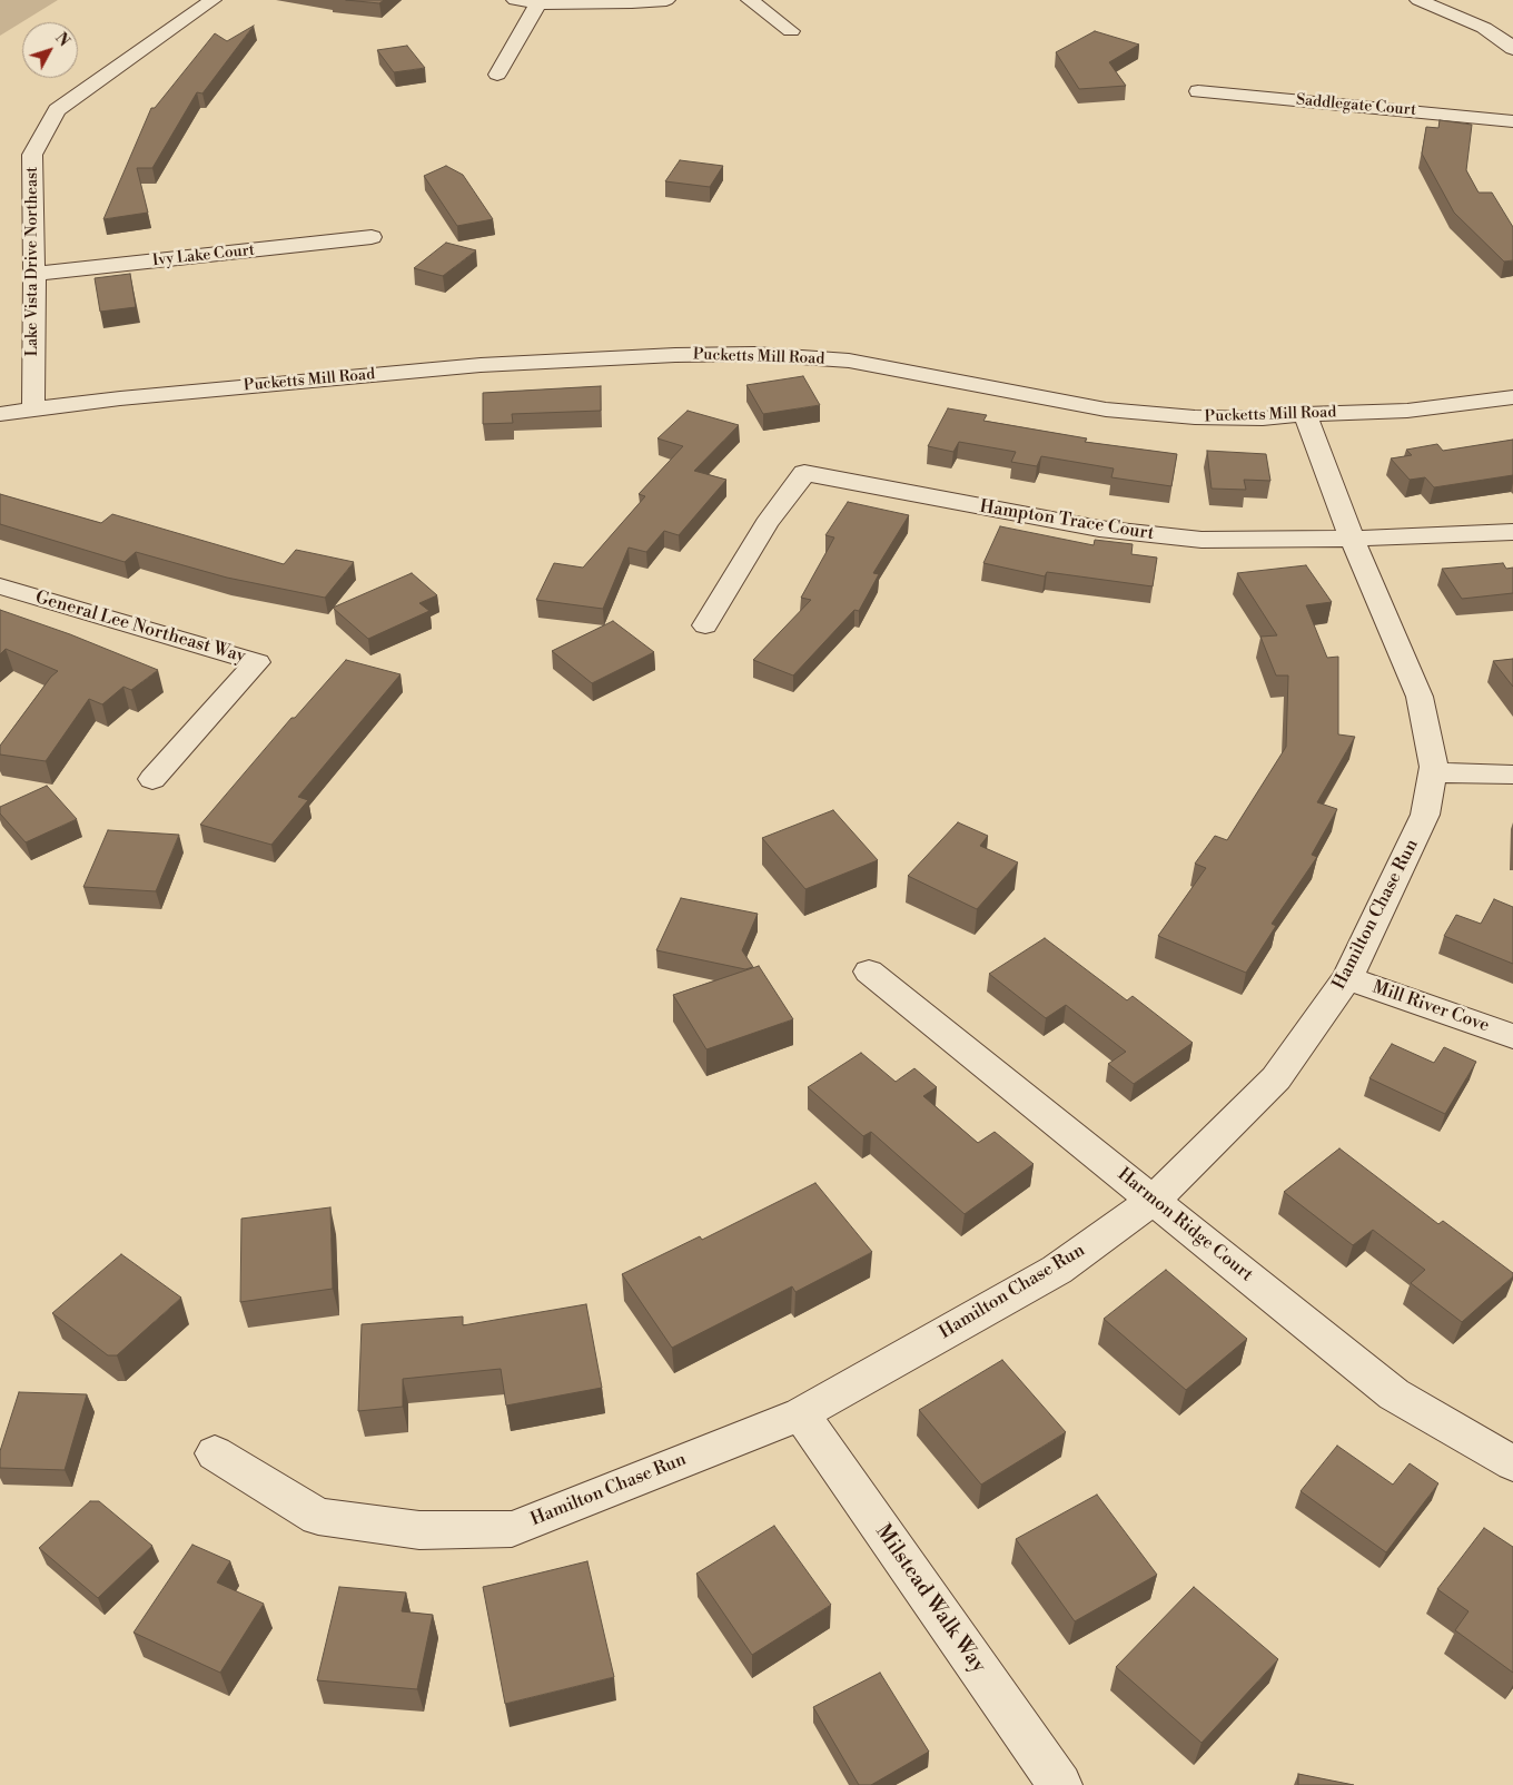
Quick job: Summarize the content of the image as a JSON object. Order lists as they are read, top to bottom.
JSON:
{
  "streets": {
    "street": [
      "Saddlegate Court",
      "Ivy Lake Court",
      "Lake Vista Drive Northeast",
      "Pucketts Mill Road",
      "Hampton Trace Court",
      "General Lee Northeast Way",
      "Hamilton Chase Run",
      "Mill River Cove",
      "Harmon Ridge Court",
      "Milstead Walk Way"
    ]
  },
  "crossings": [
    ["Ivy Lake Court", "Lake Vista Drive Northeast"],
    ["Lake Vista Drive Northeast", "Pucketts Mill Road"],
    ["Pucketts Mill Road", "Hamilton Chase Run"],
    ["Hampton Trace Court", "Hamilton Chase Run"],
    ["Hamilton Chase Run", "Mill River Cove"],
    ["Hamilton Chase Run", "Harmon Ridge Court"],
    ["Hamilton Chase Run", "Milstead Walk Way"]
  ],
  "north": "top right"
}
